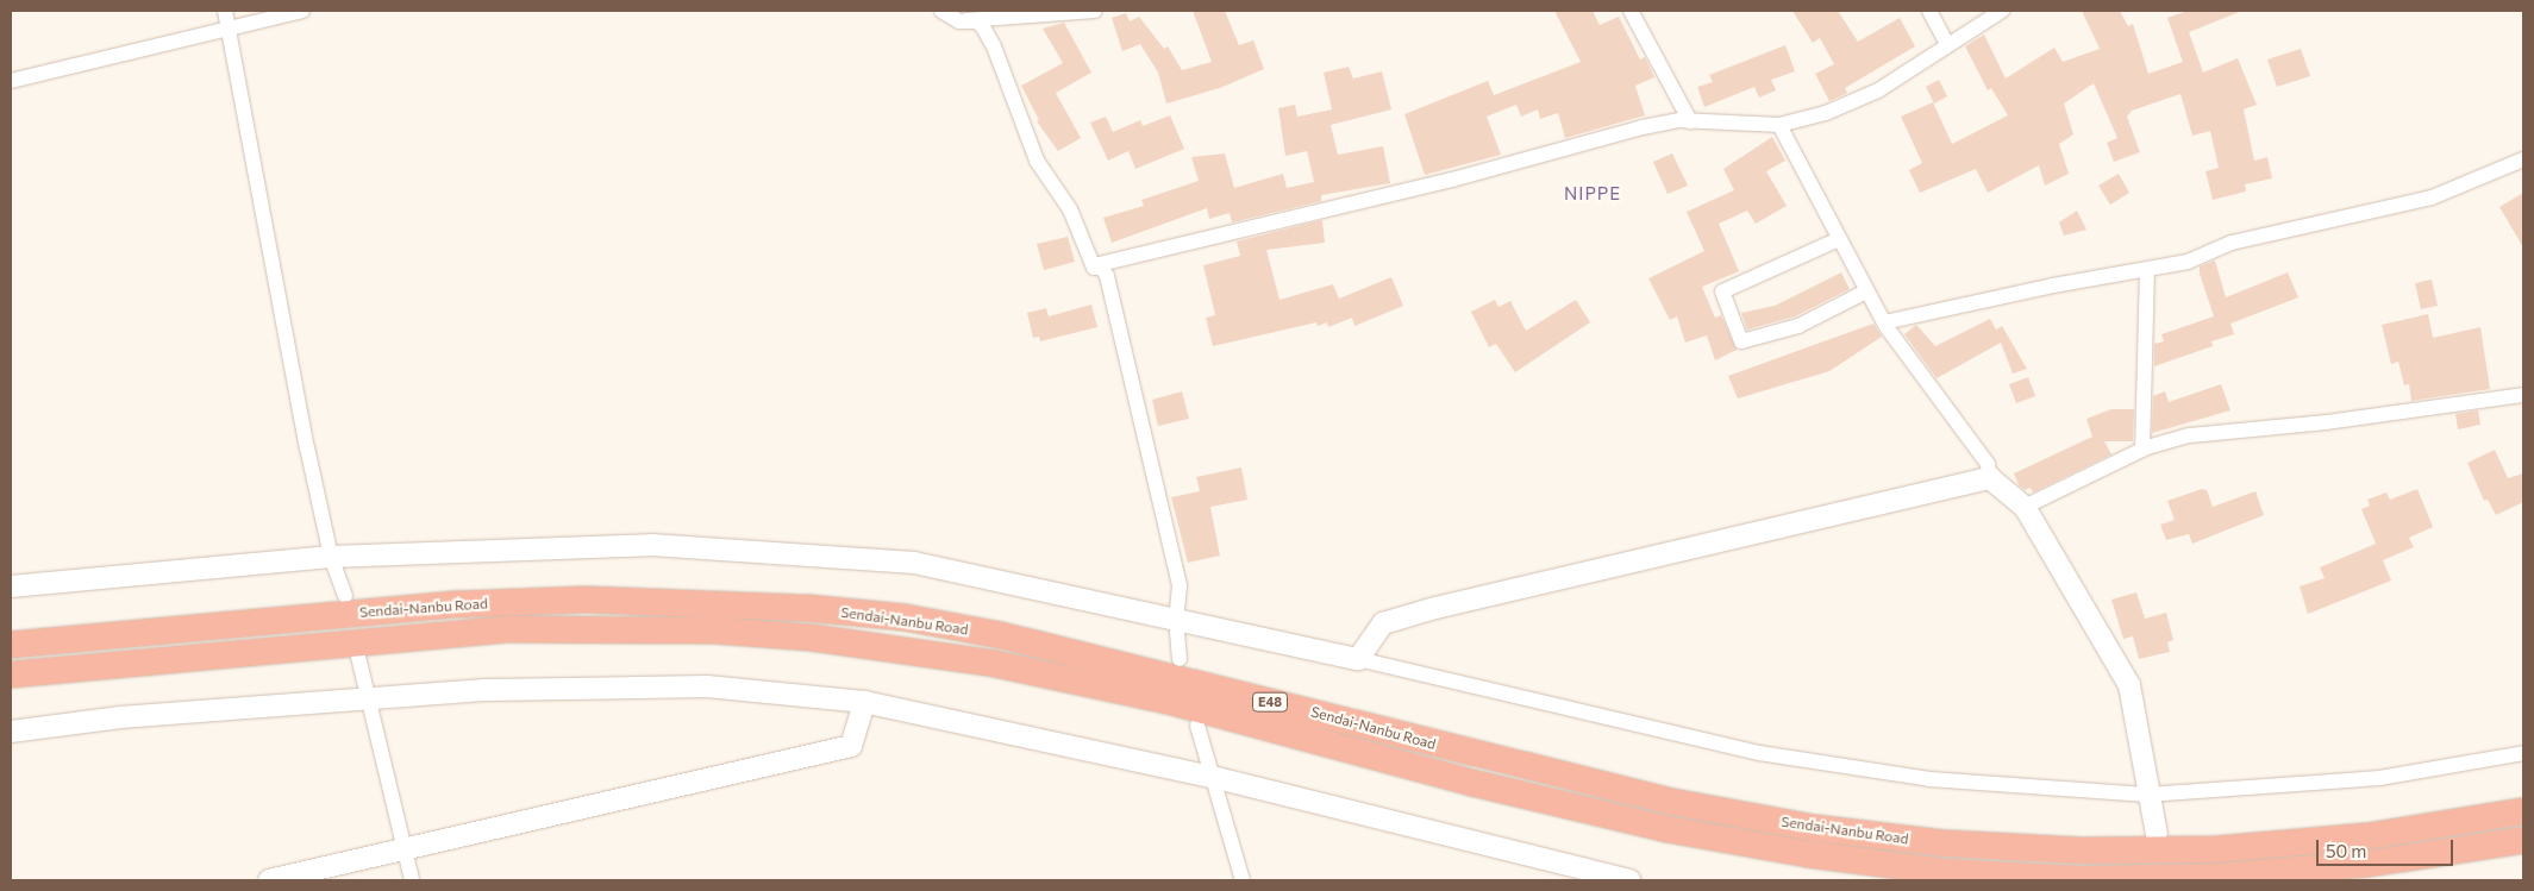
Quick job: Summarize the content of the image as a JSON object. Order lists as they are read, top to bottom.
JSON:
{
  "streets": {
    "highway": ["Sendai-Nanbu Road", "E48"]
  },
  "districts": ["NIPPE"],
  "scale_bar": "50 m"
}
